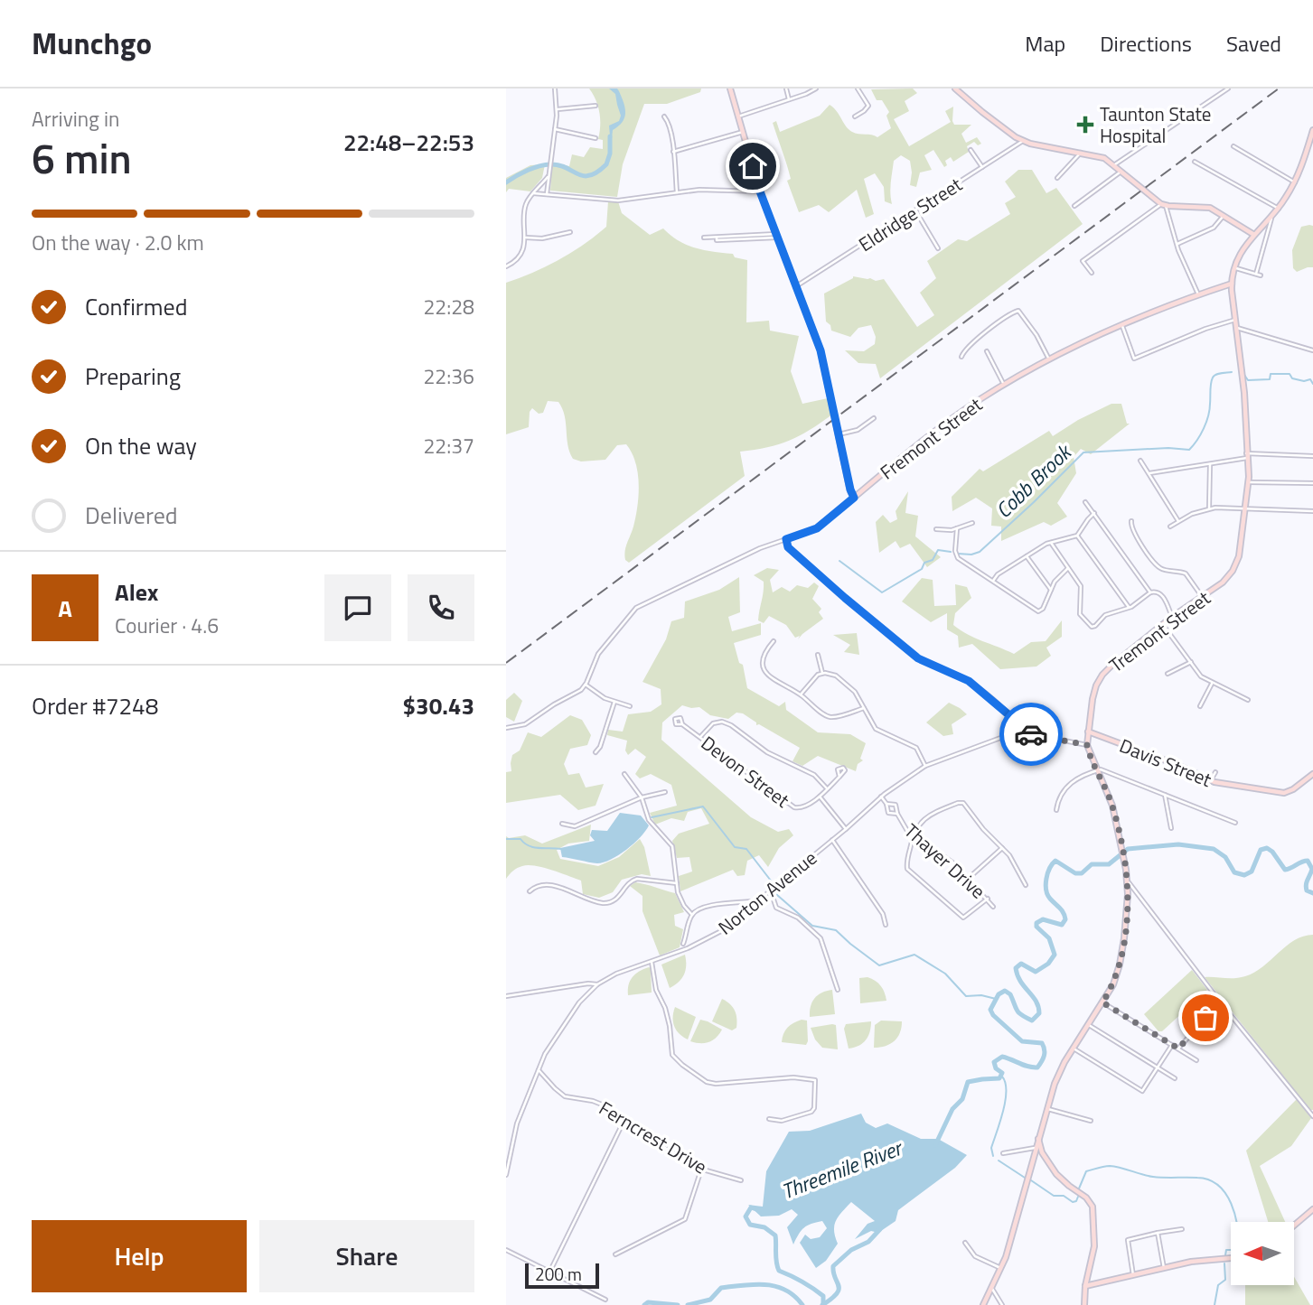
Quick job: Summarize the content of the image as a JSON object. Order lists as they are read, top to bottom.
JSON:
{
  "streets": {
    "main road": ["Fremont Street", "Tremont Street", "Davis Street"],
    "street": [
      "Eldridge Street",
      "Devon Street",
      "Thayer Drive",
      "Norton Avenue",
      "Ferncrest Drive"
    ]
  },
  "crossings": [
    ["Fremont Street", "Tremont Street"],
    ["Tremont Street", "Davis Street"],
    ["Tremont Street", "Norton Avenue"],
    ["Thayer Drive", "Norton Avenue"],
    ["Norton Avenue", "Ferncrest Drive"]
  ],
  "water": ["Cobb Brook", "Threemile River"],
  "places": {
    "health": ["Taunton State Hospital"]
  },
  "scale_bar": "200 m",
  "north": "left",
  "page": {
    "header": "Munchgo",
    "nav": ["Map", "Directions", "Saved"],
    "heading": ["6 min", "Arriving in", "22:48–22:53"],
    "panel": [
      "Alex",
      "Courier · 4.6",
      "Order #7248",
      "$30.43"
    ],
    "bar": "On the way · 2.0 km",
    "list": [
      ["Confirmed", "22:28"],
      ["Preparing", "22:36"],
      ["On the way", "22:37"],
      "Delivered"
    ],
    "round": "A",
    "buttons": ["Help", "Share"],
    "scale": "200 m"
  }
}
